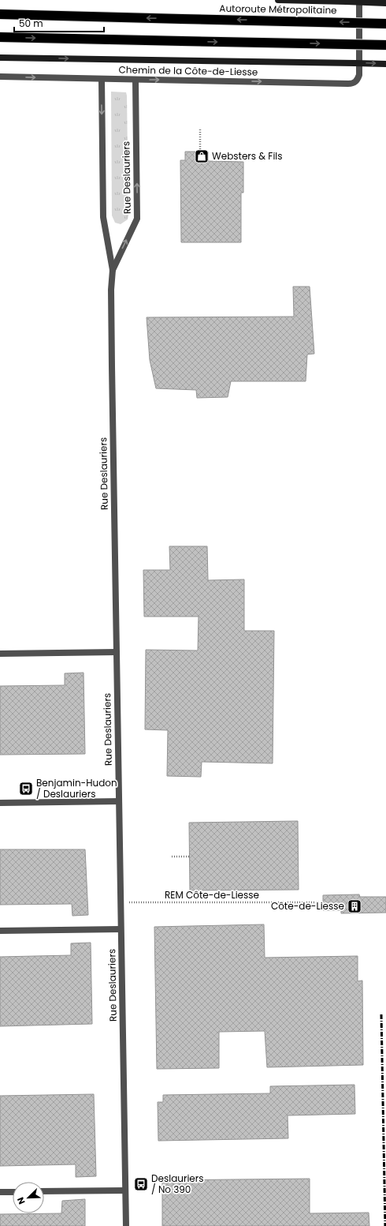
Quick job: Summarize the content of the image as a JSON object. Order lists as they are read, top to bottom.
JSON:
{
  "streets": {
    "highway": ["Autoroute Métropolitaine"],
    "main road": ["Chemin de la Côte-de-Liesse"],
    "street": ["Rue Deslauriers"],
    "path": ["REM Côte-de-Liesse"]
  },
  "crossings": [
    ["Chemin de la Côte-de-Liesse", "Rue Deslauriers"],
    ["Rue Deslauriers", "REM Côte-de-Liesse"]
  ],
  "one_way": ["Chemin de la Côte-de-Liesse"],
  "places": {
    "shop": ["Websters & Fils"],
    "bus stop": ["Benjamin-Hudon / Deslauriers", "Deslauriers / No 390"],
    "building": ["Côte-de-Liesse"]
  },
  "scale_bar": "50 m",
  "north": "bottom left"
}
